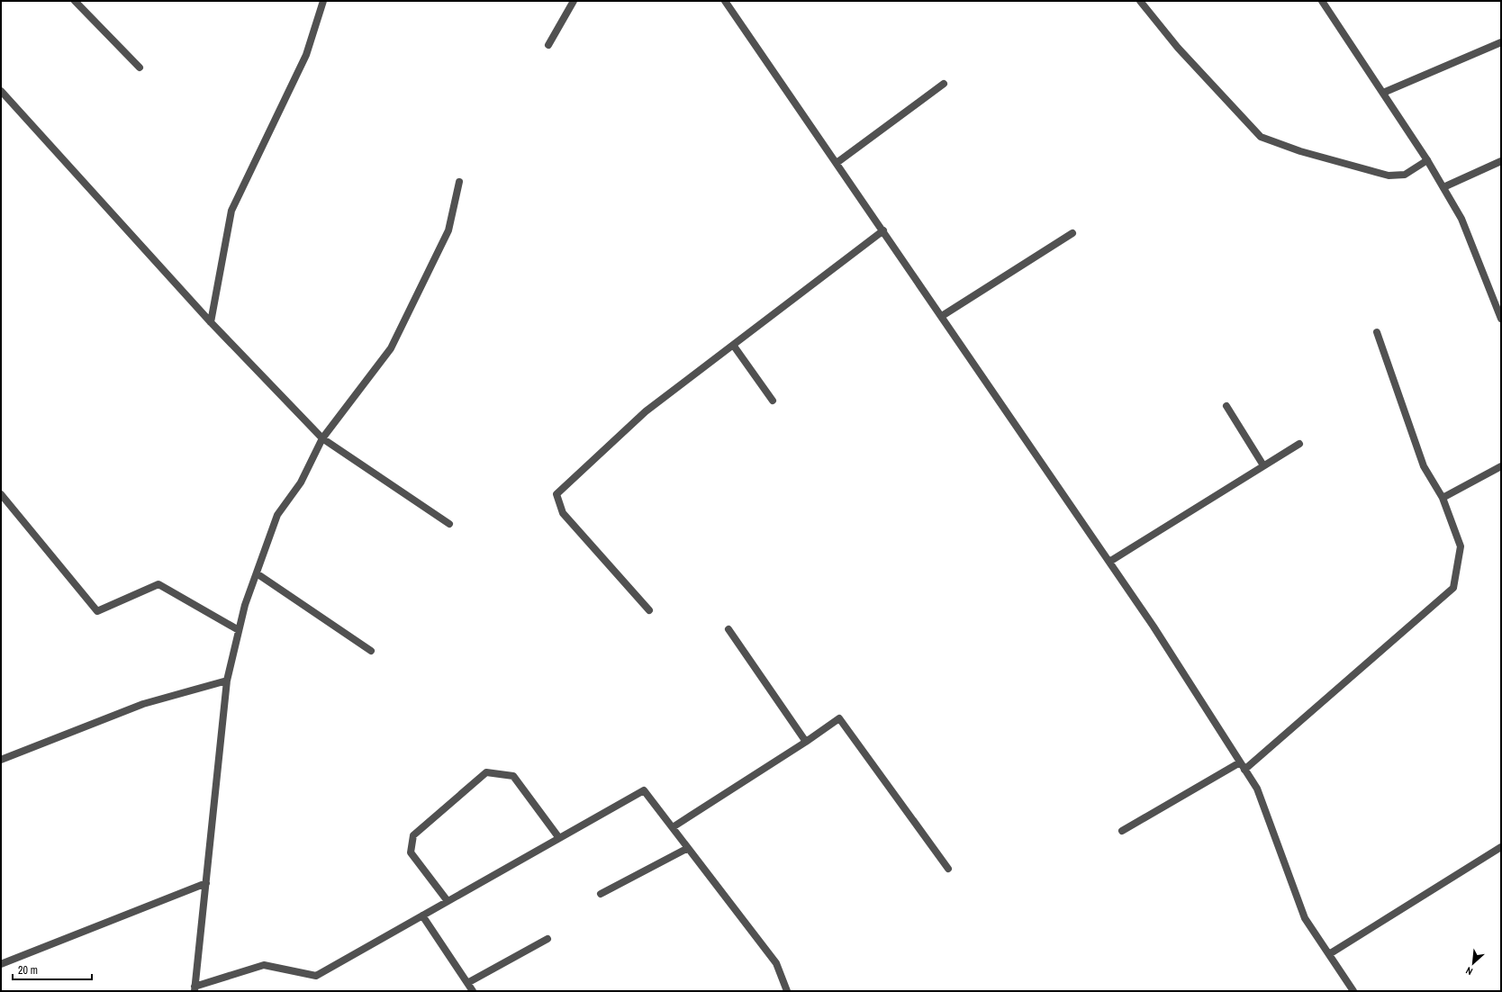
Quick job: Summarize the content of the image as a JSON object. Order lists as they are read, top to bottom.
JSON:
{
  "scale_bar": "20 m",
  "north": "bottom left"
}
